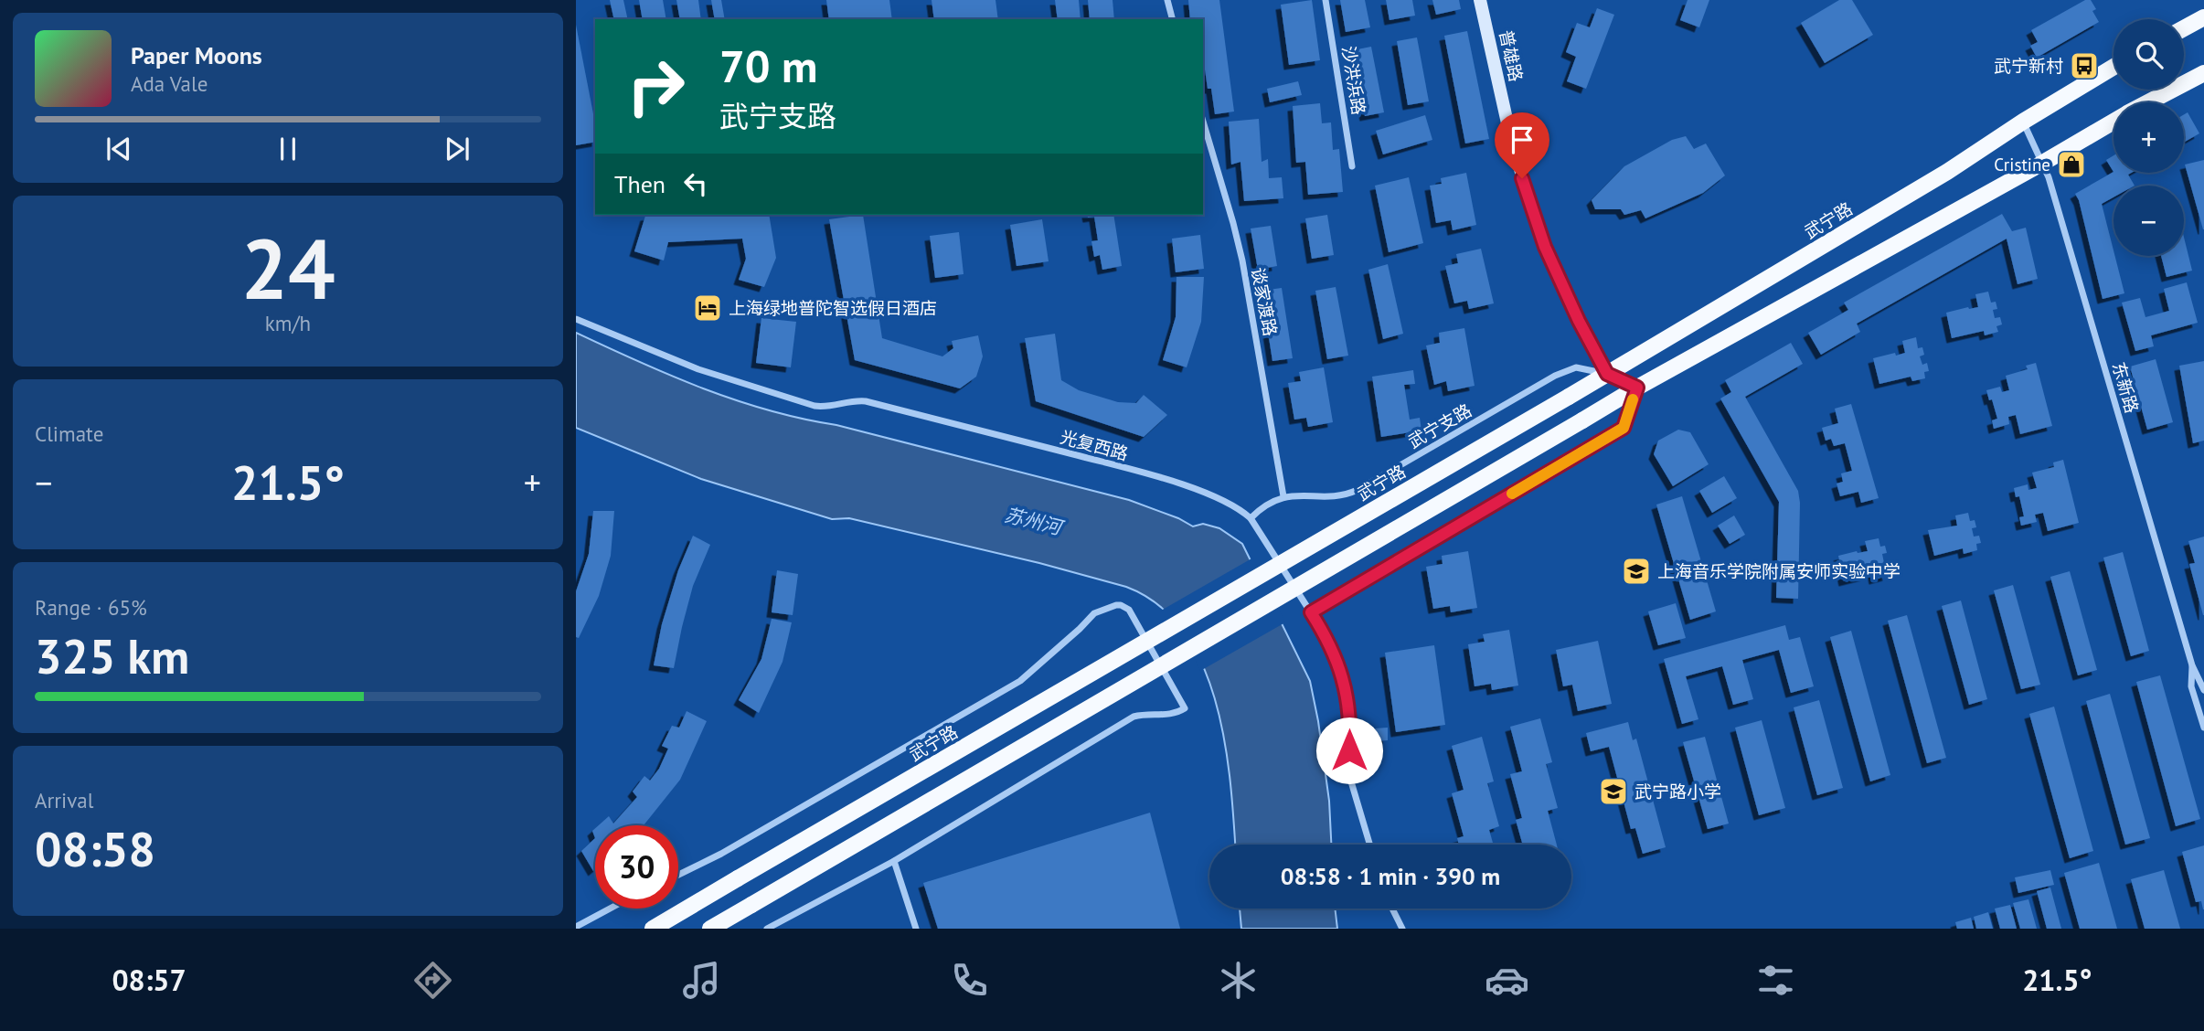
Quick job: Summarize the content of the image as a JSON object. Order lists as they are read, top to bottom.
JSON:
{
  "streets": {
    "main road": ["普雄路", "武宁路"],
    "street": [
      "沙洪浜路",
      "谈家渡路",
      "东新路",
      "武宁支路",
      "光复西路"
    ]
  },
  "crossings": [
    ["普雄路", "武宁路"],
    ["普雄路", "武宁支路"],
    ["武宁路", "东新路"],
    ["武宁路", "武宁支路"],
    ["谈家渡路", "武宁支路"],
    ["武宁支路", "光复西路"]
  ],
  "water": ["苏州河"],
  "places": {
    "bus stop": ["武宁新村"],
    "shop": ["Cristine"],
    "hotel": ["上海绿地普陀智选假日酒店"],
    "school or university": ["上海音乐学院附属安师实验中学", "武宁路小学"]
  },
  "page": {
    "map_buttons": ["+", "−"],
    "turn": ["70 m", "武宁支路"],
    "song": ["Paper Moons", "Ada Vale"],
    "then": "Then",
    "tile": [
      ["24", "km/h"],
      "Climate",
      ["Range · 65%", "325 km"],
      ["Arrival", "08:58"]
    ],
    "heat": ["−", "21.5°", "+"],
    "limit": "30",
    "trip": "08:58 · 1 min · 390 m",
    "tabs": ["08:57", "21.5°"]
  }
}
